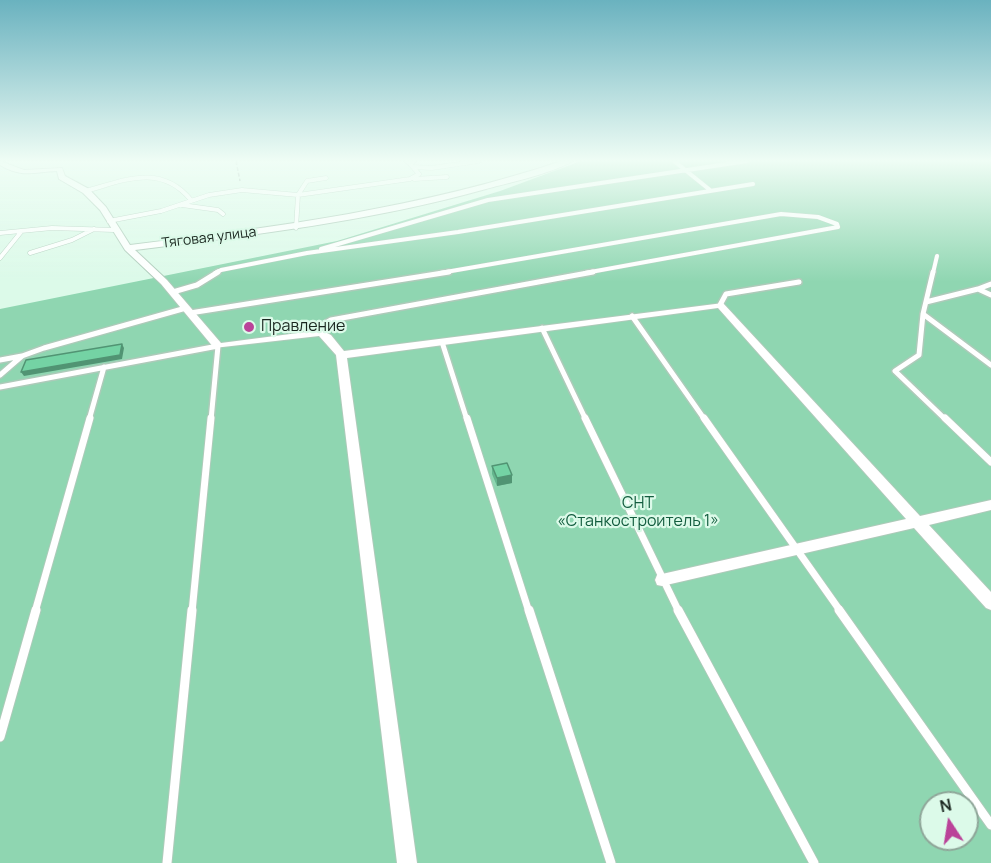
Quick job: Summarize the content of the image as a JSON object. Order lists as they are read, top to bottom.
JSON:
{
  "streets": {
    "street": ["Тяговая улица"]
  },
  "parks": ["СНТ «Станкостроитель 1»"],
  "places": ["Правление"],
  "north": "top"
}
